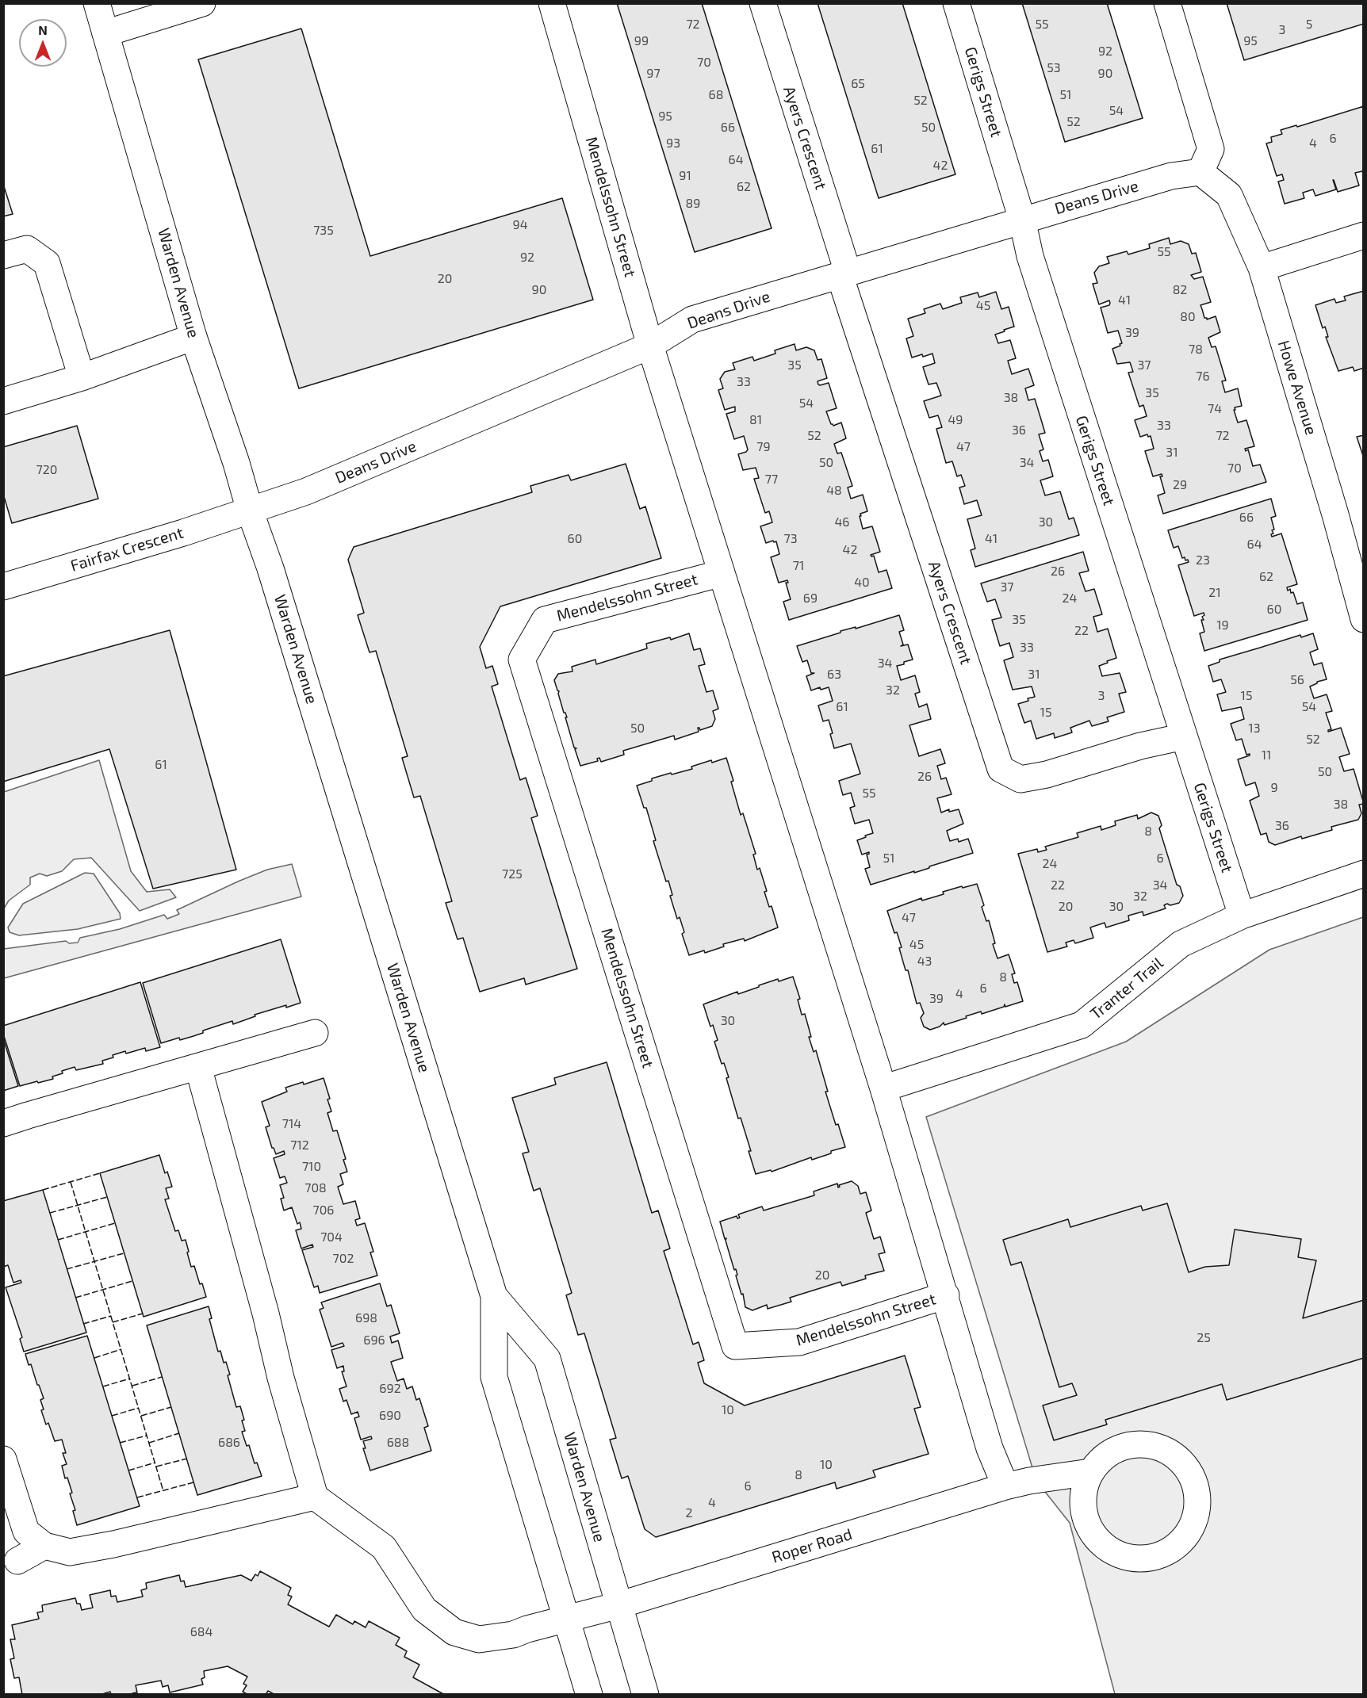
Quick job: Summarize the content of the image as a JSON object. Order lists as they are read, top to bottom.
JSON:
{
  "streets": {
    "street": [
      "Gerigs Street",
      "Ayers Crescent",
      "Deans Drive",
      "Mendelssohn Street",
      "Warden Avenue",
      "Howe Avenue",
      "Fairfax Crescent",
      "Tranter Trail",
      "Roper Road"
    ]
  },
  "crossings": [
    ["Gerigs Street", "Ayers Crescent"],
    ["Gerigs Street", "Deans Drive"],
    ["Gerigs Street", "Tranter Trail"],
    ["Ayers Crescent", "Deans Drive"],
    ["Deans Drive", "Mendelssohn Street"],
    ["Deans Drive", "Warden Avenue"],
    ["Deans Drive", "Howe Avenue"],
    ["Deans Drive", "Fairfax Crescent"],
    ["Mendelssohn Street", "Tranter Trail"],
    ["Mendelssohn Street", "Roper Road"],
    ["Warden Avenue", "Fairfax Crescent"],
    ["Warden Avenue", "Roper Road"]
  ],
  "house_numbers": [
    "72",
    "55",
    "5",
    "3",
    "99",
    "95",
    "92",
    "70",
    "53",
    "97",
    "90",
    "65",
    "68",
    "51",
    "52",
    "54",
    "95",
    "52",
    "66",
    "50",
    "6",
    "93",
    "4",
    "61",
    "64",
    "42",
    "91",
    "62",
    "89",
    "94",
    "735",
    "55",
    "92",
    "20",
    "90",
    "82",
    "41",
    "45",
    "80",
    "39",
    "78",
    "35",
    "37",
    "76",
    "33",
    "35",
    "38",
    "54",
    "74",
    "81",
    "49",
    "33",
    "36",
    "52",
    "72",
    "79",
    "47",
    "31",
    "50",
    "34",
    "70",
    "720",
    "77",
    "29",
    "48",
    "66",
    "46",
    "30",
    "60",
    "73",
    "41",
    "64",
    "42",
    "23",
    "71",
    "26",
    "62",
    "40",
    "37",
    "21",
    "69",
    "24",
    "60",
    "35",
    "19",
    "22",
    "33",
    "34",
    "63",
    "31",
    "56",
    "32",
    "3",
    "15",
    "61",
    "54",
    "15",
    "50",
    "13",
    "52",
    "11",
    "61",
    "50",
    "26",
    "9",
    "55",
    "38",
    "36",
    "8",
    "51",
    "6",
    "24",
    "725",
    "22",
    "34",
    "32",
    "20",
    "30",
    "47",
    "45",
    "43",
    "8",
    "6",
    "4",
    "39",
    "30",
    "714",
    "712",
    "710",
    "708",
    "706",
    "704",
    "702",
    "20",
    "698",
    "25",
    "696",
    "692",
    "10",
    "690",
    "686",
    "688",
    "10",
    "8",
    "6",
    "4",
    "2",
    "684"
  ],
  "north": "top"
}
